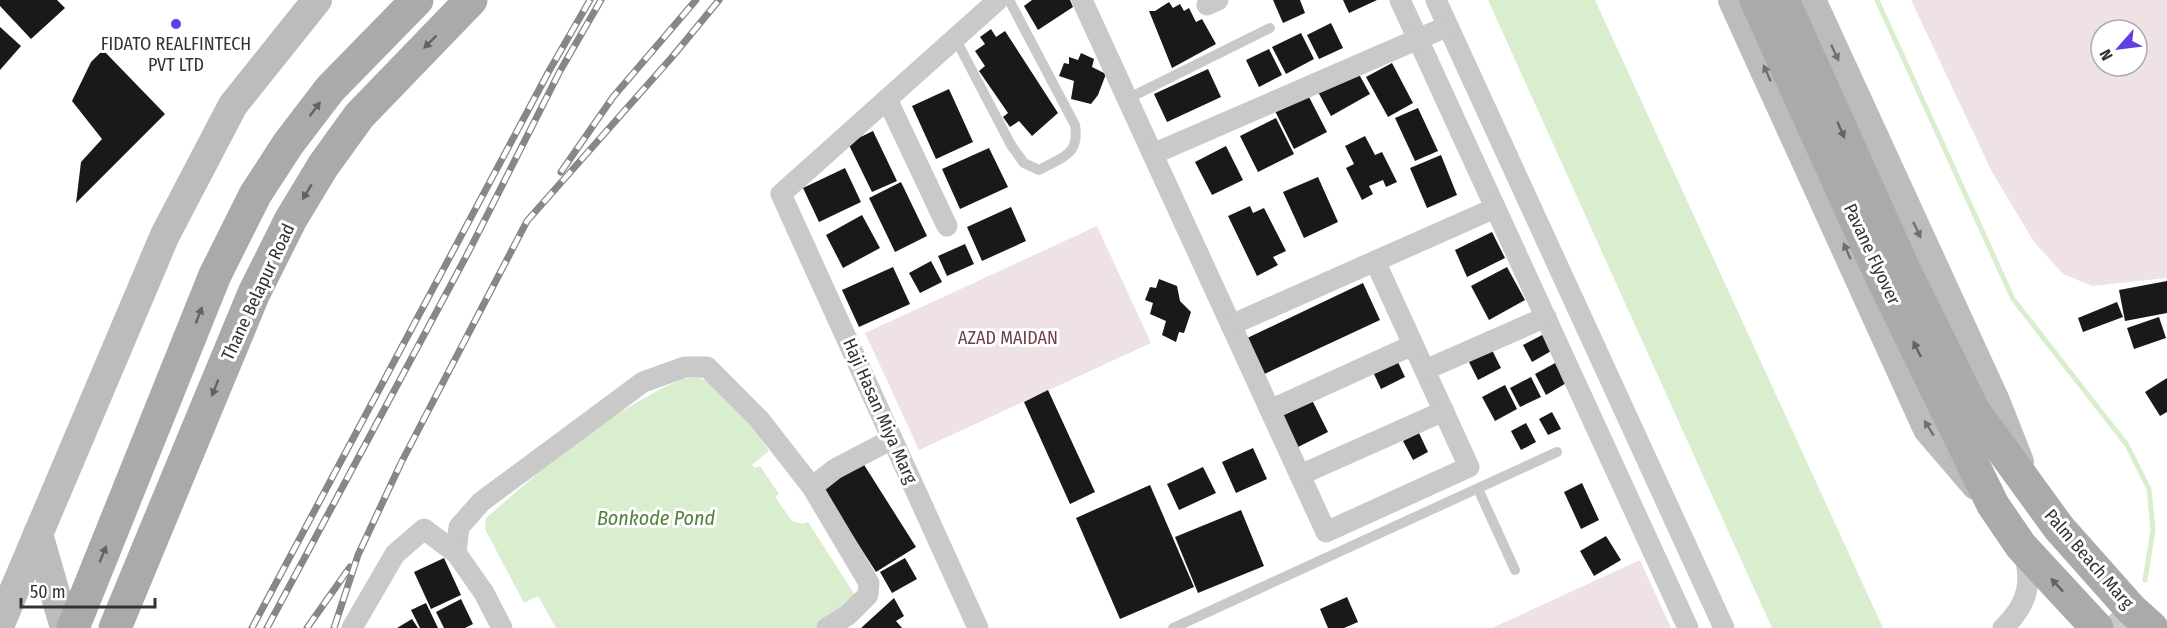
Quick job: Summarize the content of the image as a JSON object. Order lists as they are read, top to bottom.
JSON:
{
  "streets": {
    "main road": ["Pavane Flyover", "Thane Belapur Road", "Palm Beach Marg"],
    "street": ["Haji Hasan Miya Marg"]
  },
  "crossings": [
    ["Pavane Flyover", "Palm Beach Marg"]
  ],
  "water": ["Bonkode Pond"],
  "parks": ["AZAD MAIDAN"],
  "places": ["FIDATO REALFINTECH PVT LTD"],
  "scale_bar": "50 m",
  "north": "bottom left"
}
